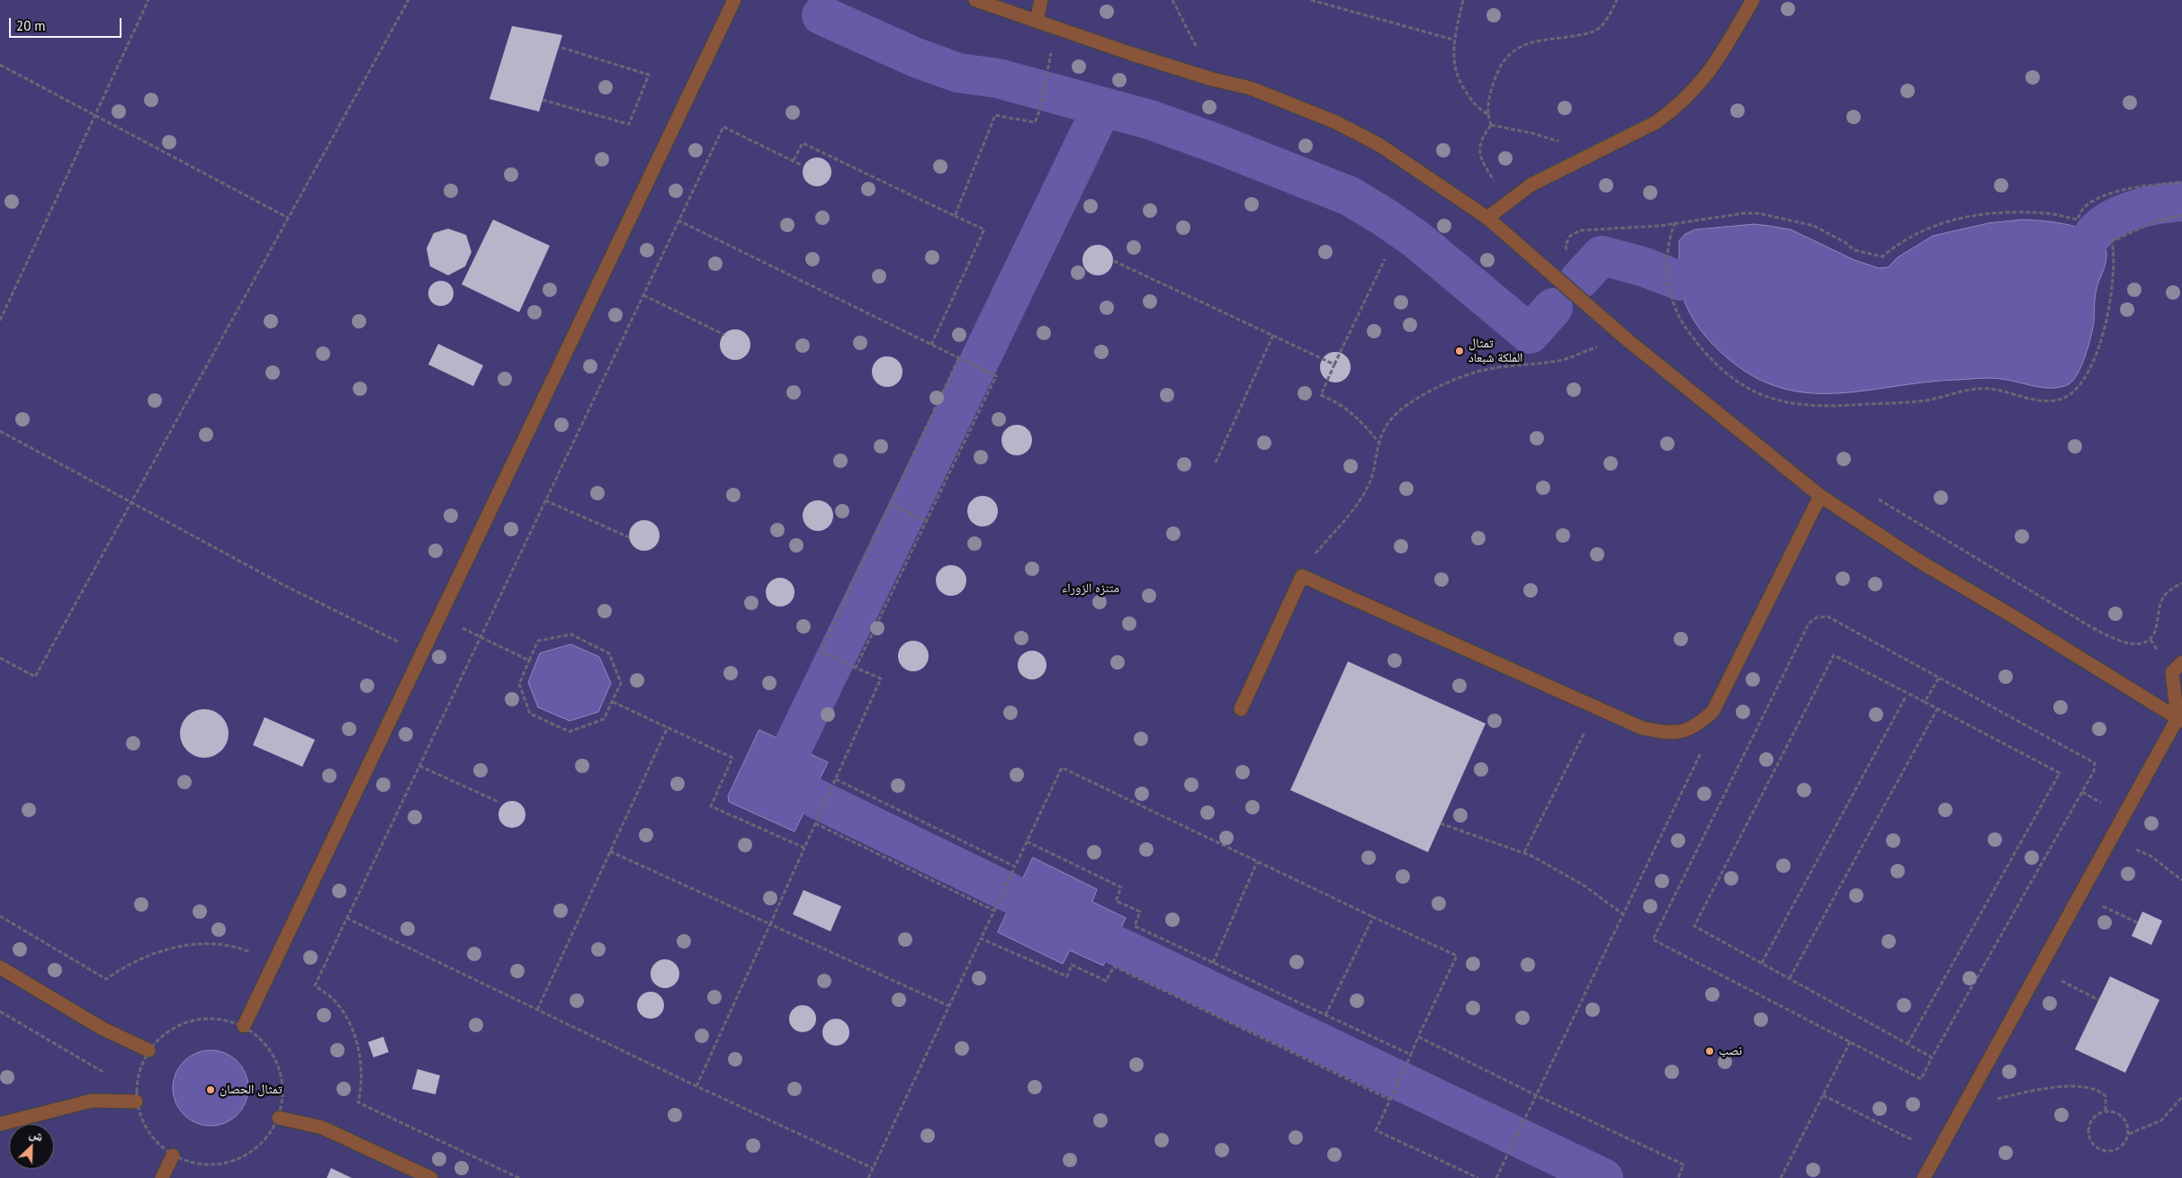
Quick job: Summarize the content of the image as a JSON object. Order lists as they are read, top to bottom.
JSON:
{
  "parks": ["متنزه الزوراء"],
  "places": ["تمثال الملكة شبعاد", "نصب", "تمثال الحصان"],
  "scale_bar": "20 m",
  "north": "top right"
}
